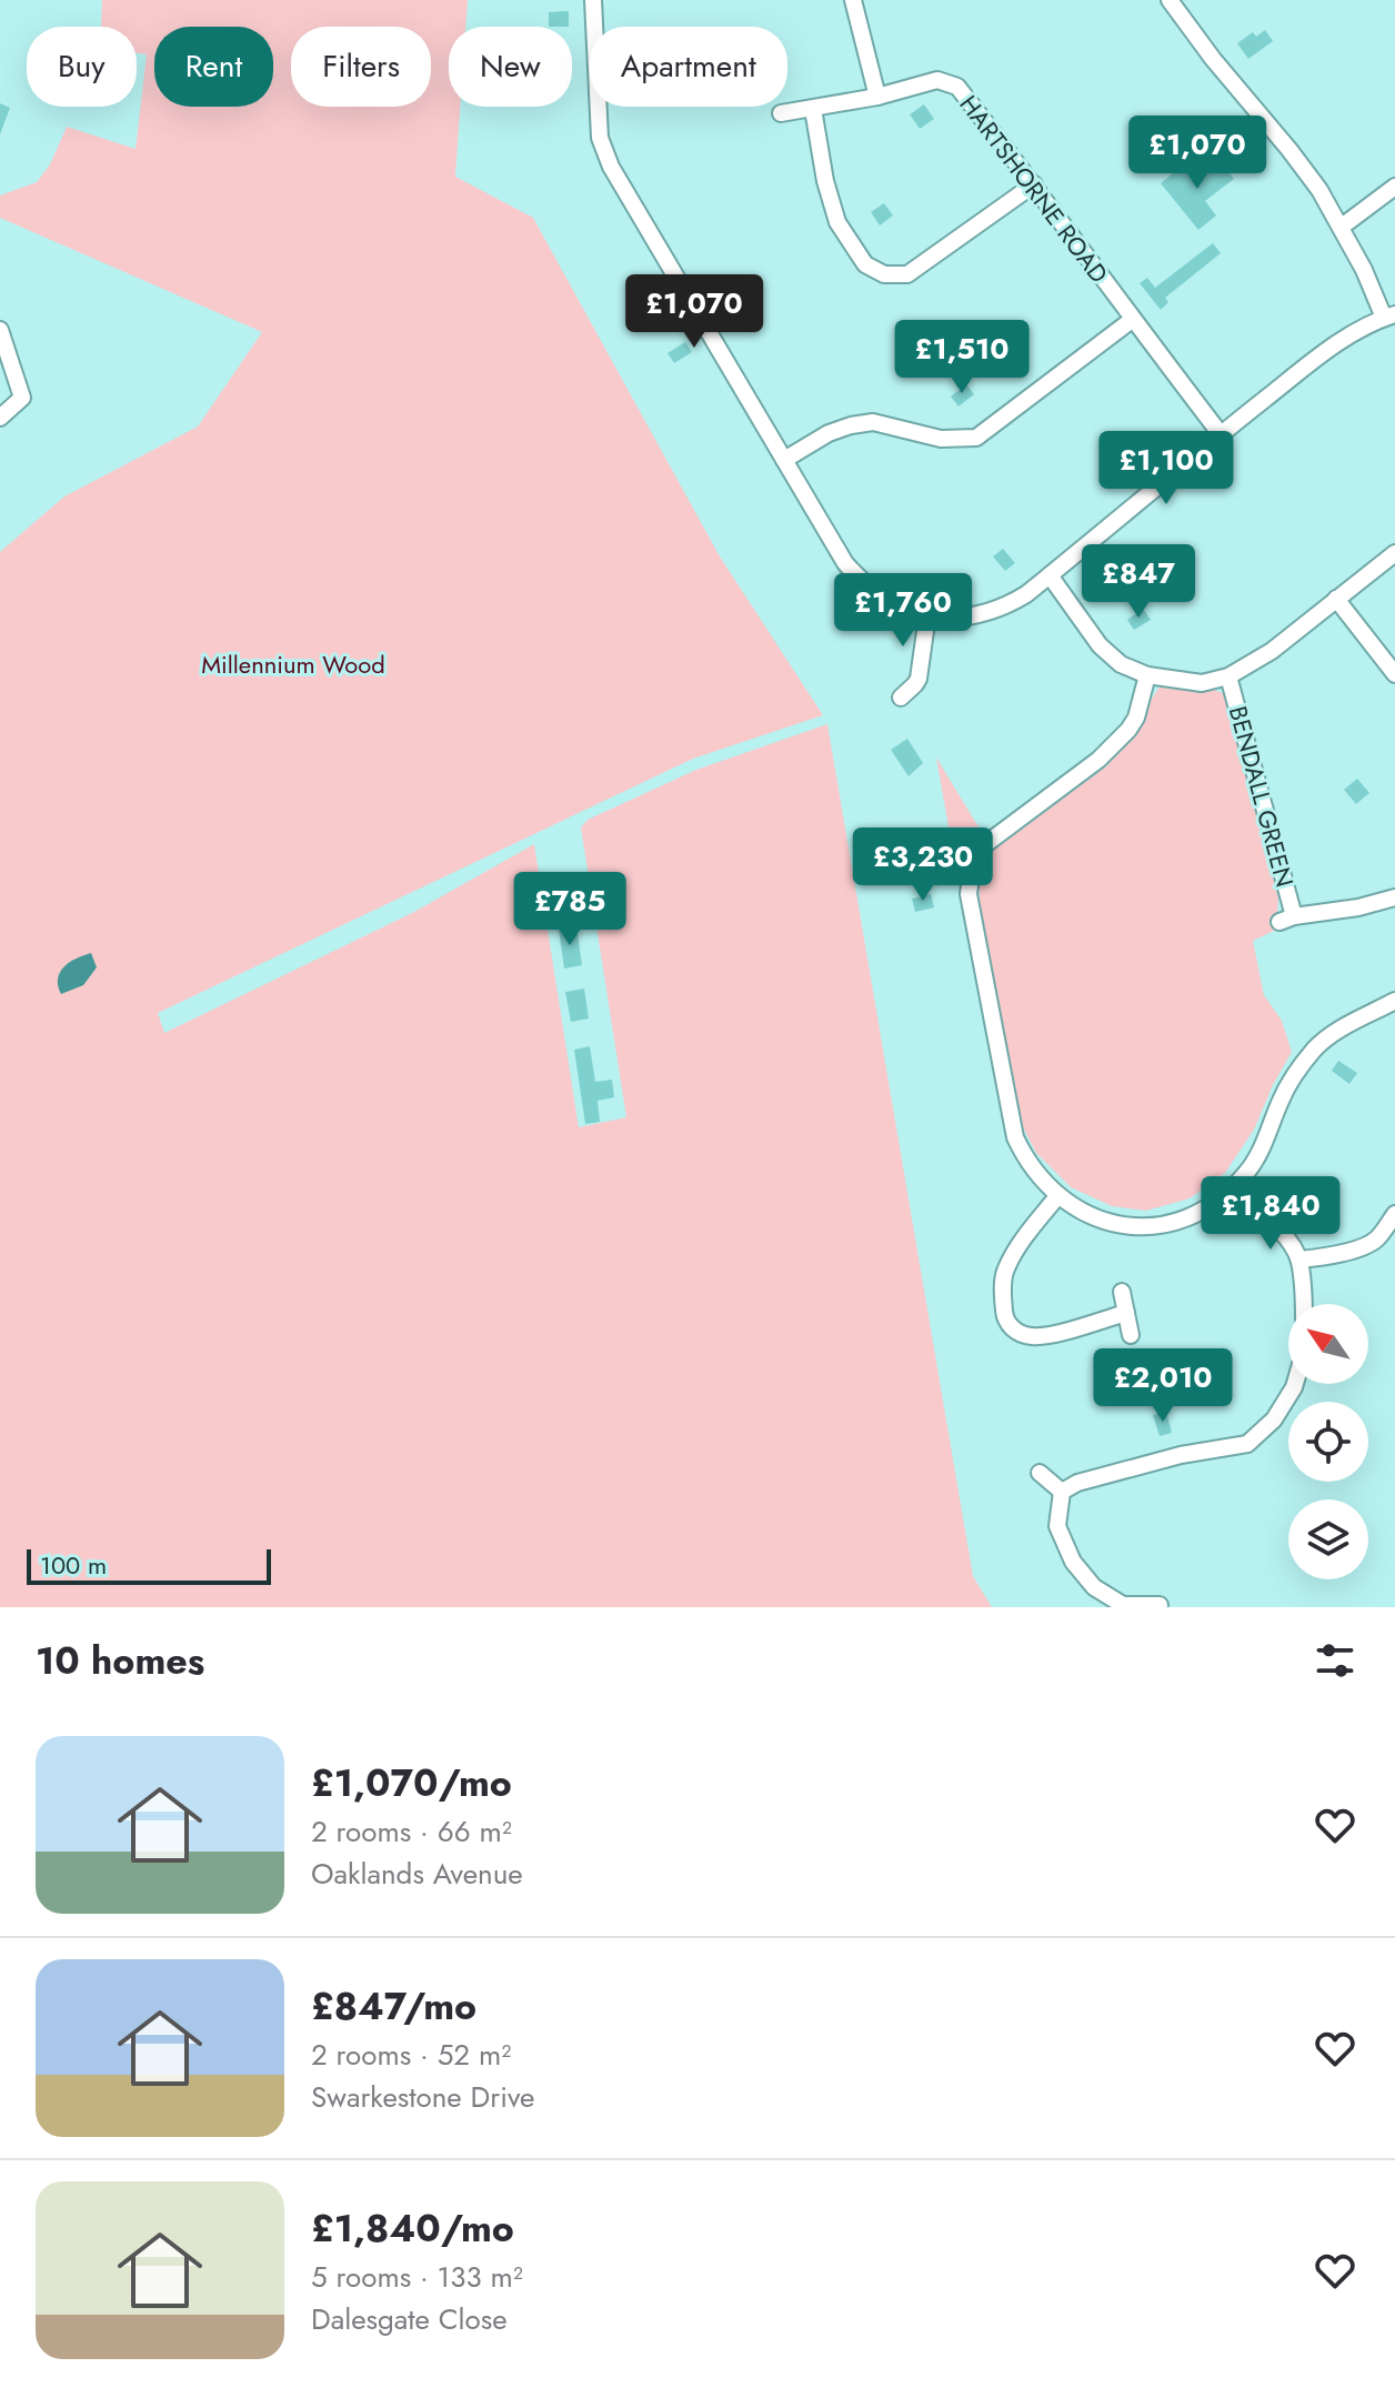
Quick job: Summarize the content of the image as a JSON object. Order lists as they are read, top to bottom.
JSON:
{
  "streets": {
    "street": ["HARTSHORNE ROAD", "BENDALL GREEN"]
  },
  "parks": ["Millennium Wood"],
  "scale_bar": "100 m",
  "north": "top left",
  "page": {
    "chip": [
      "Buy",
      "Rent",
      "Filters",
      "New",
      "Apartment"
    ],
    "price": [
      "£1,070",
      "£1,070",
      "£1,510",
      "£1,100",
      "£847",
      "£1,760",
      "£3,230",
      "£785",
      "£1,840",
      "£2,010"
    ],
    "scale": "100 m",
    "heading": "10 homes",
    "list": [
      {
        "name": "£1,070/mo",
        "note": "2 rooms · 66 m² · Oaklands Avenue"
      },
      {
        "name": "£847/mo",
        "note": "2 rooms · 52 m² · Swarkestone Drive"
      },
      {
        "name": "£1,840/mo",
        "note": "5 rooms · 133 m² · Dalesgate Close"
      }
    ]
  }
}
